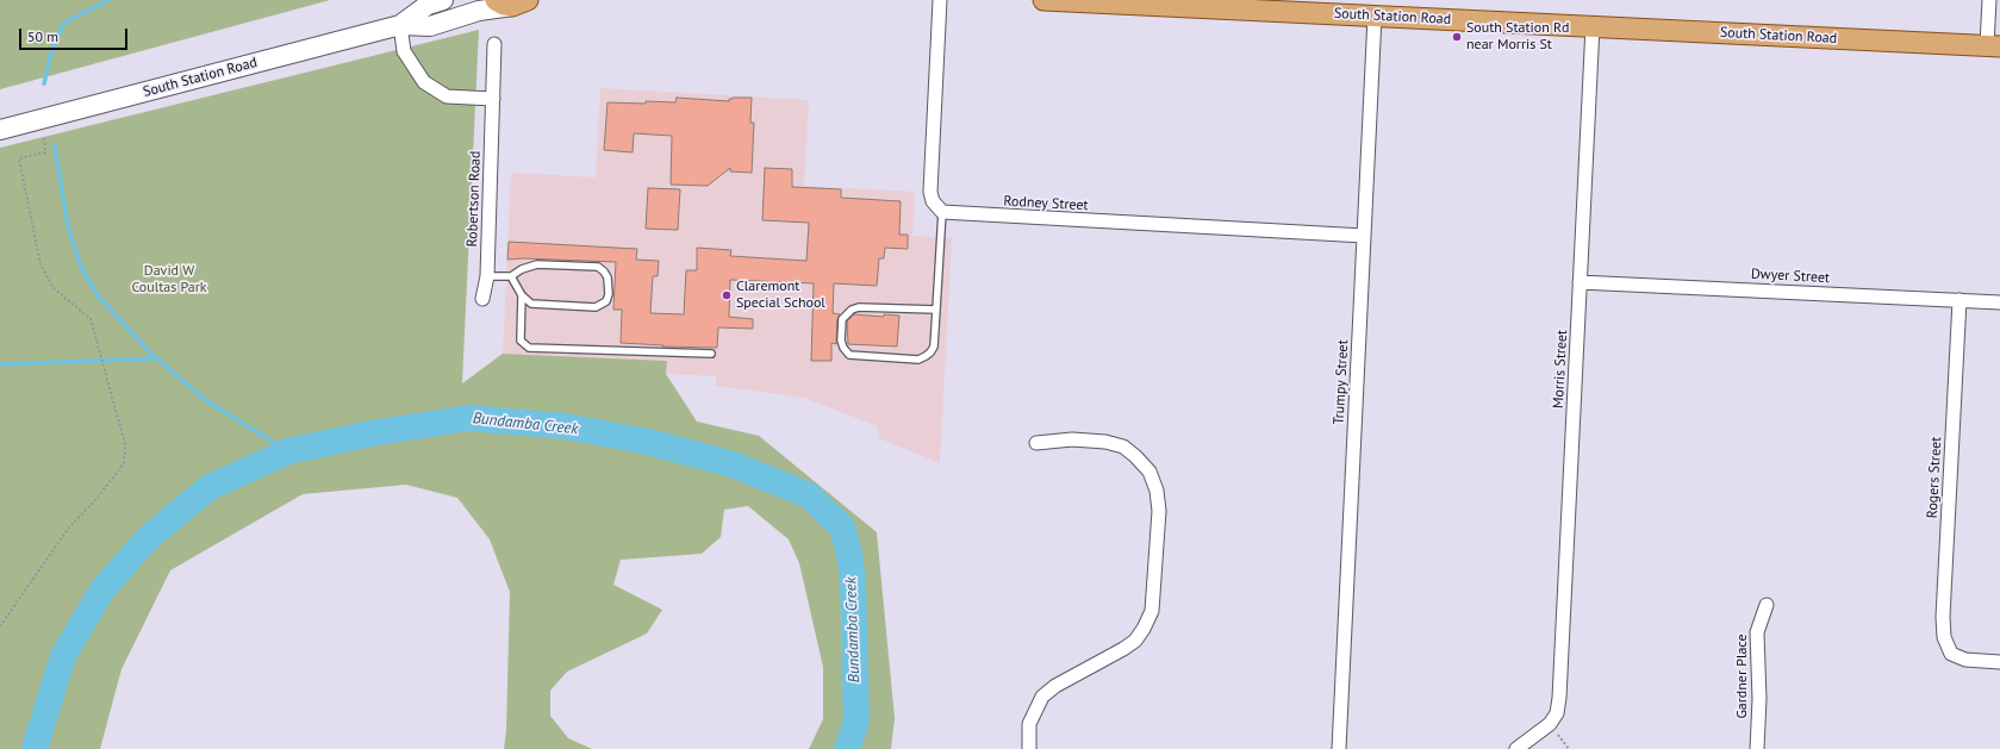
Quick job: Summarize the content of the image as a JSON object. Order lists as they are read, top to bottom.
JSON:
{
  "streets": {
    "main road": ["South Station Road"],
    "street": [
      "Robertson Road",
      "Rodney Street",
      "Dwyer Street",
      "Morris Street",
      "Trumpy Street",
      "Rogers Street",
      "Gardner Place"
    ]
  },
  "crossings": [
    ["South Station Road", "Morris Street"],
    ["South Station Road", "Trumpy Street"],
    ["Rodney Street", "Trumpy Street"],
    ["Dwyer Street", "Morris Street"],
    ["Dwyer Street", "Rogers Street"]
  ],
  "water": ["Bundamba Creek"],
  "parks": ["David W Coultas Park"],
  "places": ["South Station Rd near Morris St", "Claremont Special School"],
  "scale_bar": "50 m"
}
